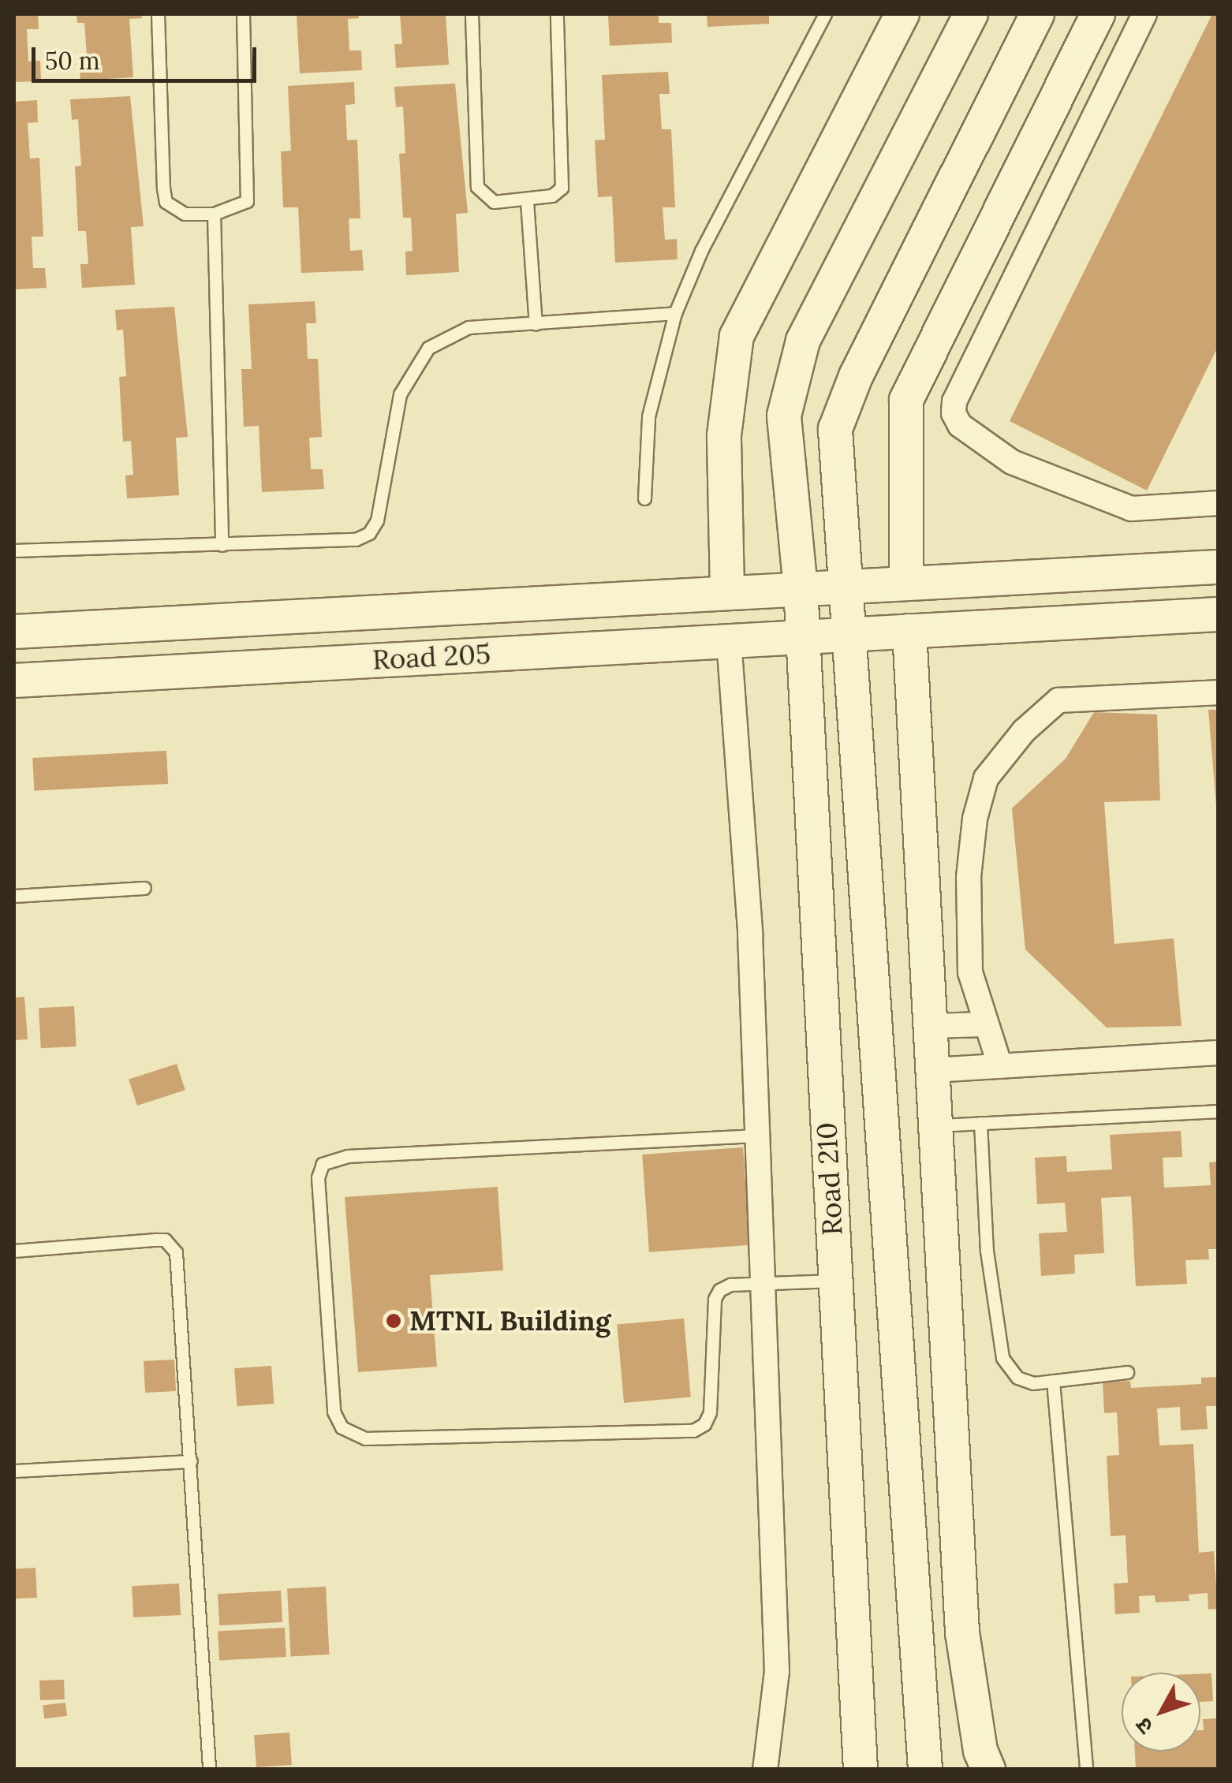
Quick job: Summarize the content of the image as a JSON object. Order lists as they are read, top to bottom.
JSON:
{
  "streets": {
    "main road": ["Road 205", "Road 210"]
  },
  "crossings": [
    ["Road 205", "Road 210"]
  ],
  "places": ["MTNL Building"],
  "scale_bar": "50 m",
  "north": "bottom left"
}
